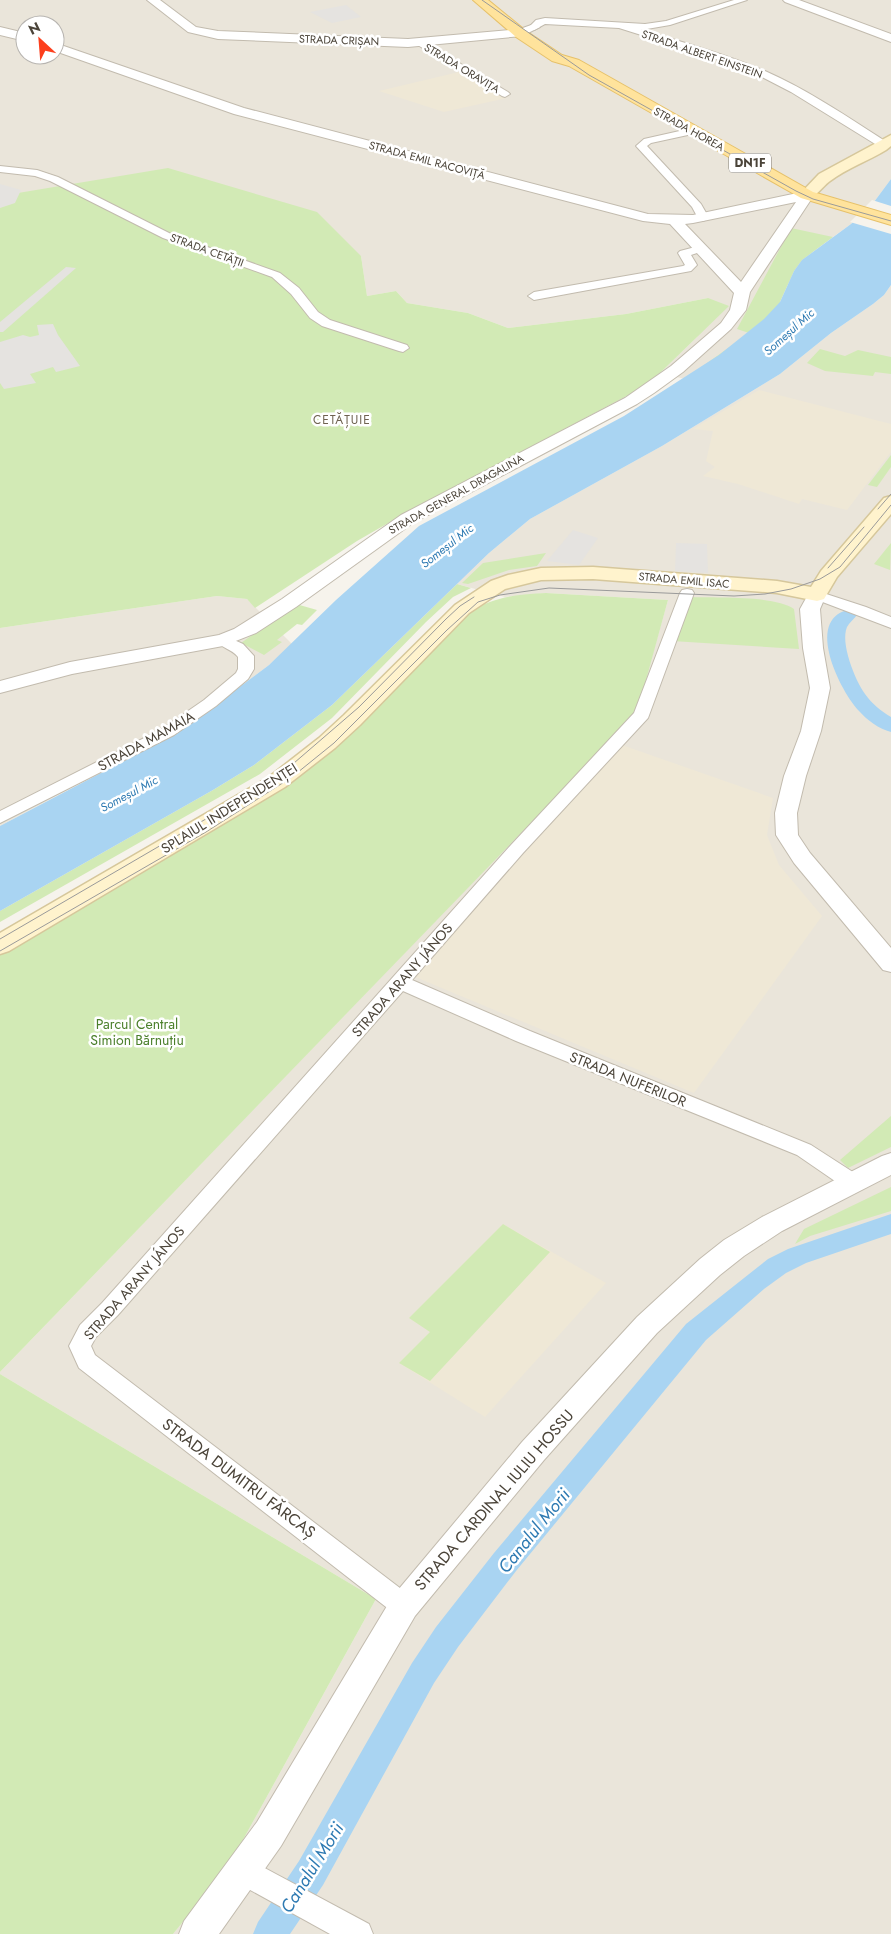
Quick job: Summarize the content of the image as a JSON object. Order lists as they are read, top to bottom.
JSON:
{
  "streets": {
    "main road": [
      "STRADA HOREA",
      "DN1F",
      "STRADA EMIL ISAC",
      "SPLAIUL INDEPENDENȚEI"
    ],
    "street": [
      "STRADA CRIȘAN",
      "STRADA ALBERT EINSTEIN",
      "STRADA ORAVIȚA",
      "STRADA EMIL RACOVIȚĂ",
      "STRADA CETĂȚII",
      "STRADA GENERAL DRAGALINA",
      "STRADA MAMAIA",
      "STRADA ARANY JÁNOS",
      "STRADA NUFERILOR",
      "STRADA DUMITRU FĂRCAȘ",
      "STRADA CARDINAL IULIU HOSSU"
    ]
  },
  "crossings": [
    ["STRADA CRIȘAN", "STRADA ORAVIȚA"],
    ["STRADA CRIȘAN", "STRADA HOREA"],
    ["STRADA HOREA", "STRADA EMIL RACOVIȚĂ"],
    ["STRADA HOREA", "STRADA GENERAL DRAGALINA"],
    ["STRADA EMIL RACOVIȚĂ", "STRADA GENERAL DRAGALINA"],
    ["STRADA GENERAL DRAGALINA", "STRADA MAMAIA"],
    ["STRADA EMIL ISAC", "SPLAIUL INDEPENDENȚEI"],
    ["STRADA ARANY JÁNOS", "STRADA NUFERILOR"],
    ["STRADA ARANY JÁNOS", "STRADA DUMITRU FĂRCAȘ"],
    ["STRADA NUFERILOR", "STRADA CARDINAL IULIU HOSSU"],
    ["STRADA DUMITRU FĂRCAȘ", "STRADA CARDINAL IULIU HOSSU"]
  ],
  "districts": ["CETĂȚUIE"],
  "water": ["Someșul Mic", "Canalul Morii"],
  "parks": ["Parcul Central Simion Bărnuțiu"],
  "north": "top left"
}
